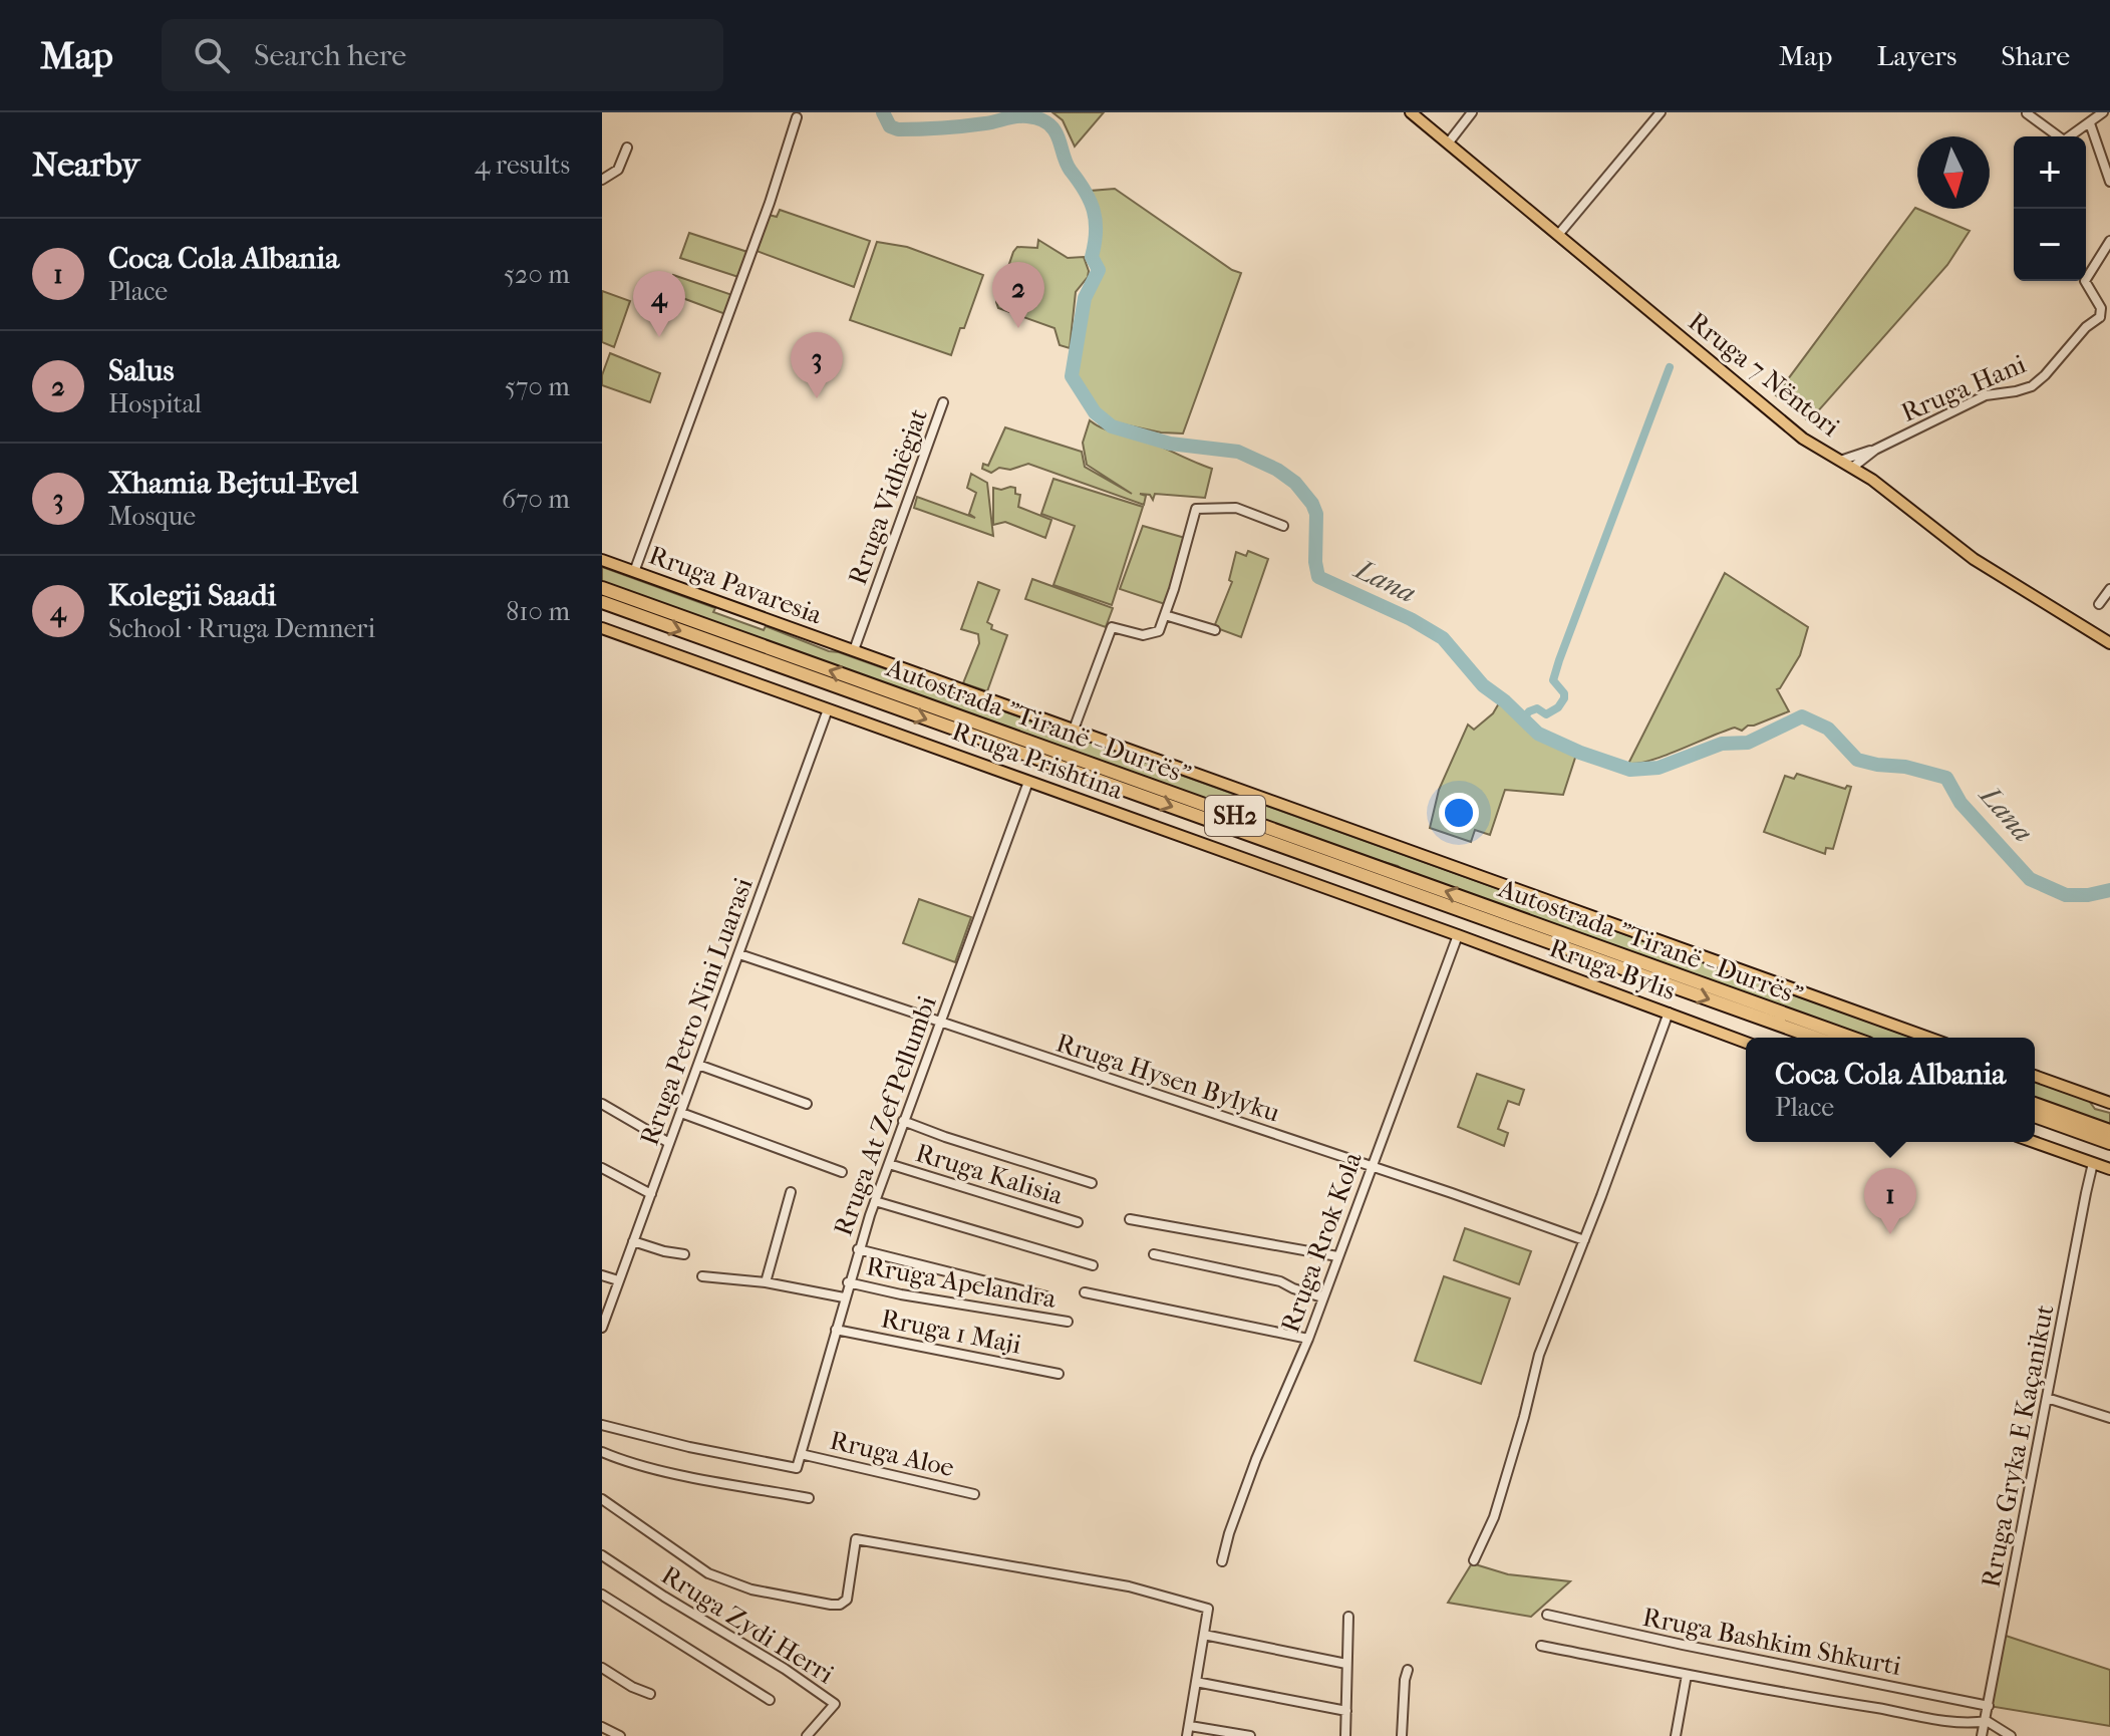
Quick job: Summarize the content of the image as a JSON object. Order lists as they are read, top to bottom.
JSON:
{
  "streets": {
    "highway": ["Autostrada \"Tiranë - Durrës\"", "SH2"],
    "main road": [
      "Rruga 7 Nëntori",
      "Rruga Pavaresia",
      "Rruga Prishtina",
      "Rruga Bylis"
    ],
    "street": [
      "Rruga Hani",
      "Rruga Vidhëgjat",
      "Rruga Petro Nini Luarasi",
      "Rruga Hysen Bylyku",
      "Rruga At Zef Pellumbi",
      "Rruga Kalisia",
      "Rruga Rrok Kola",
      "Rruga Apelandra",
      "Rruga 1 Maji",
      "Rruga Gryka E Kaçanikut",
      "Rruga Aloe",
      "Rruga Zydi Herri",
      "Rruga Bashkim Shkurti"
    ]
  },
  "crossings": [
    ["Rruga 7 Nëntori", "Rruga Hani"],
    ["Rruga Vidhëgjat", "Rruga Pavaresia"],
    ["Rruga Prishtina", "Rruga Bylis"],
    ["Rruga Prishtina", "Rruga Petro Nini Luarasi"],
    ["Rruga Prishtina", "Rruga At Zef Pellumbi"],
    ["Rruga Prishtina", "Rruga Rrok Kola"],
    ["Rruga Bylis", "Rruga Rrok Kola"],
    ["Rruga Petro Nini Luarasi", "Rruga Hysen Bylyku"],
    ["Rruga Hysen Bylyku", "Rruga At Zef Pellumbi"],
    ["Rruga Hysen Bylyku", "Rruga Rrok Kola"],
    ["Rruga At Zef Pellumbi", "Rruga Kalisia"],
    ["Rruga At Zef Pellumbi", "Rruga Apelandra"],
    ["Rruga At Zef Pellumbi", "Rruga 1 Maji"],
    ["Rruga At Zef Pellumbi", "Rruga Aloe"],
    ["Rruga Gryka E Kaçanikut", "Rruga Bashkim Shkurti"]
  ],
  "water": ["Lana"],
  "north": "bottom",
  "page": {
    "header": "Map",
    "search": "Search here",
    "nav": ["Map", "Layers", "Share"],
    "heading": ["Nearby", "4 results"],
    "map_buttons": ["+", "−"],
    "list": [
      {
        "mark": "1",
        "name": "Coca Cola Albania",
        "note": "Place",
        "value": "520 m"
      },
      {
        "mark": "2",
        "name": "Salus",
        "note": "Hospital",
        "value": "570 m"
      },
      {
        "mark": "3",
        "name": "Xhamia Bejtul-Evel",
        "note": "Mosque",
        "value": "670 m"
      },
      {
        "mark": "4",
        "name": "Kolegji Saadi",
        "note": "School · Rruga Demneri",
        "value": "810 m"
      }
    ],
    "pins": [
      "2",
      "4",
      "3",
      "1"
    ],
    "popup": ["Coca Cola Albania", "Place"]
  }
}
